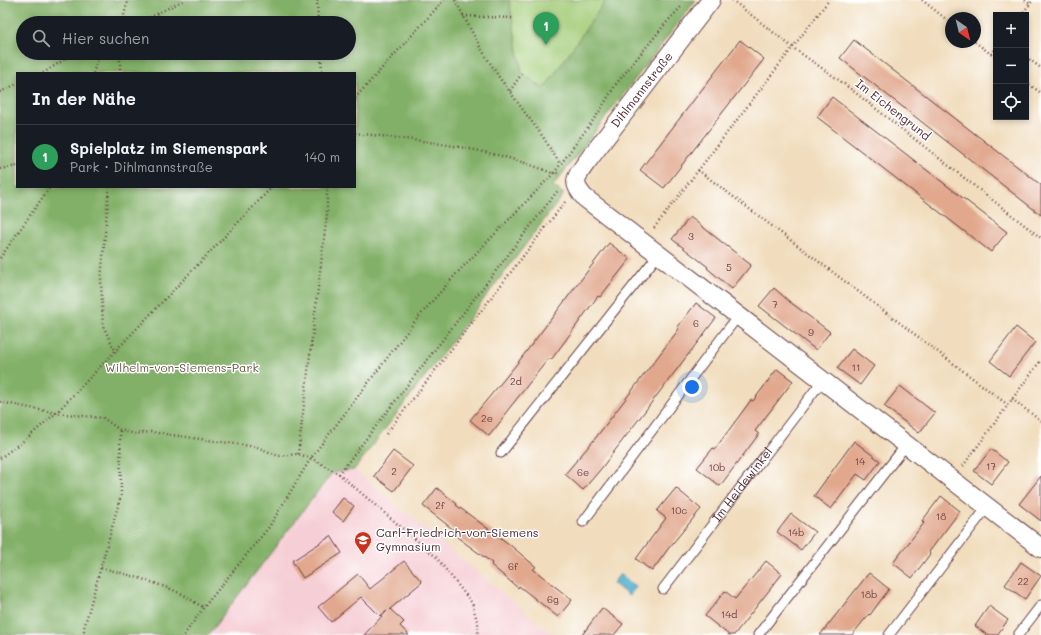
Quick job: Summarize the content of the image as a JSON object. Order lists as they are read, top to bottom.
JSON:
{
  "streets": {
    "street": ["Dihlmannstraße"],
    "lane": ["Im Heidewinkel"],
    "path": ["Im Eichengrund"]
  },
  "parks": ["Wilhelm-von-Siemens-Park"],
  "places": {
    "school or university": ["Carl-Friedrich-von-Siemens Gymnasium"]
  },
  "house_numbers": [
    "3",
    "5",
    "7",
    "6",
    "9",
    "11",
    "2d",
    "2e",
    "14",
    "17",
    "10b",
    "2",
    "6e",
    "2f",
    "10c",
    "18",
    "14b",
    "6f",
    "22",
    "18b",
    "6g",
    "14d"
  ],
  "north": "bottom right",
  "page": {
    "map_buttons": ["+", "−"],
    "pins": "1",
    "search": "Hier suchen",
    "heading": "In der Nähe",
    "list": [
      {
        "mark": "1",
        "name": "Spielplatz im Siemenspark",
        "note": "Park · Dihlmannstraße",
        "value": "140 m"
      }
    ]
  }
}
